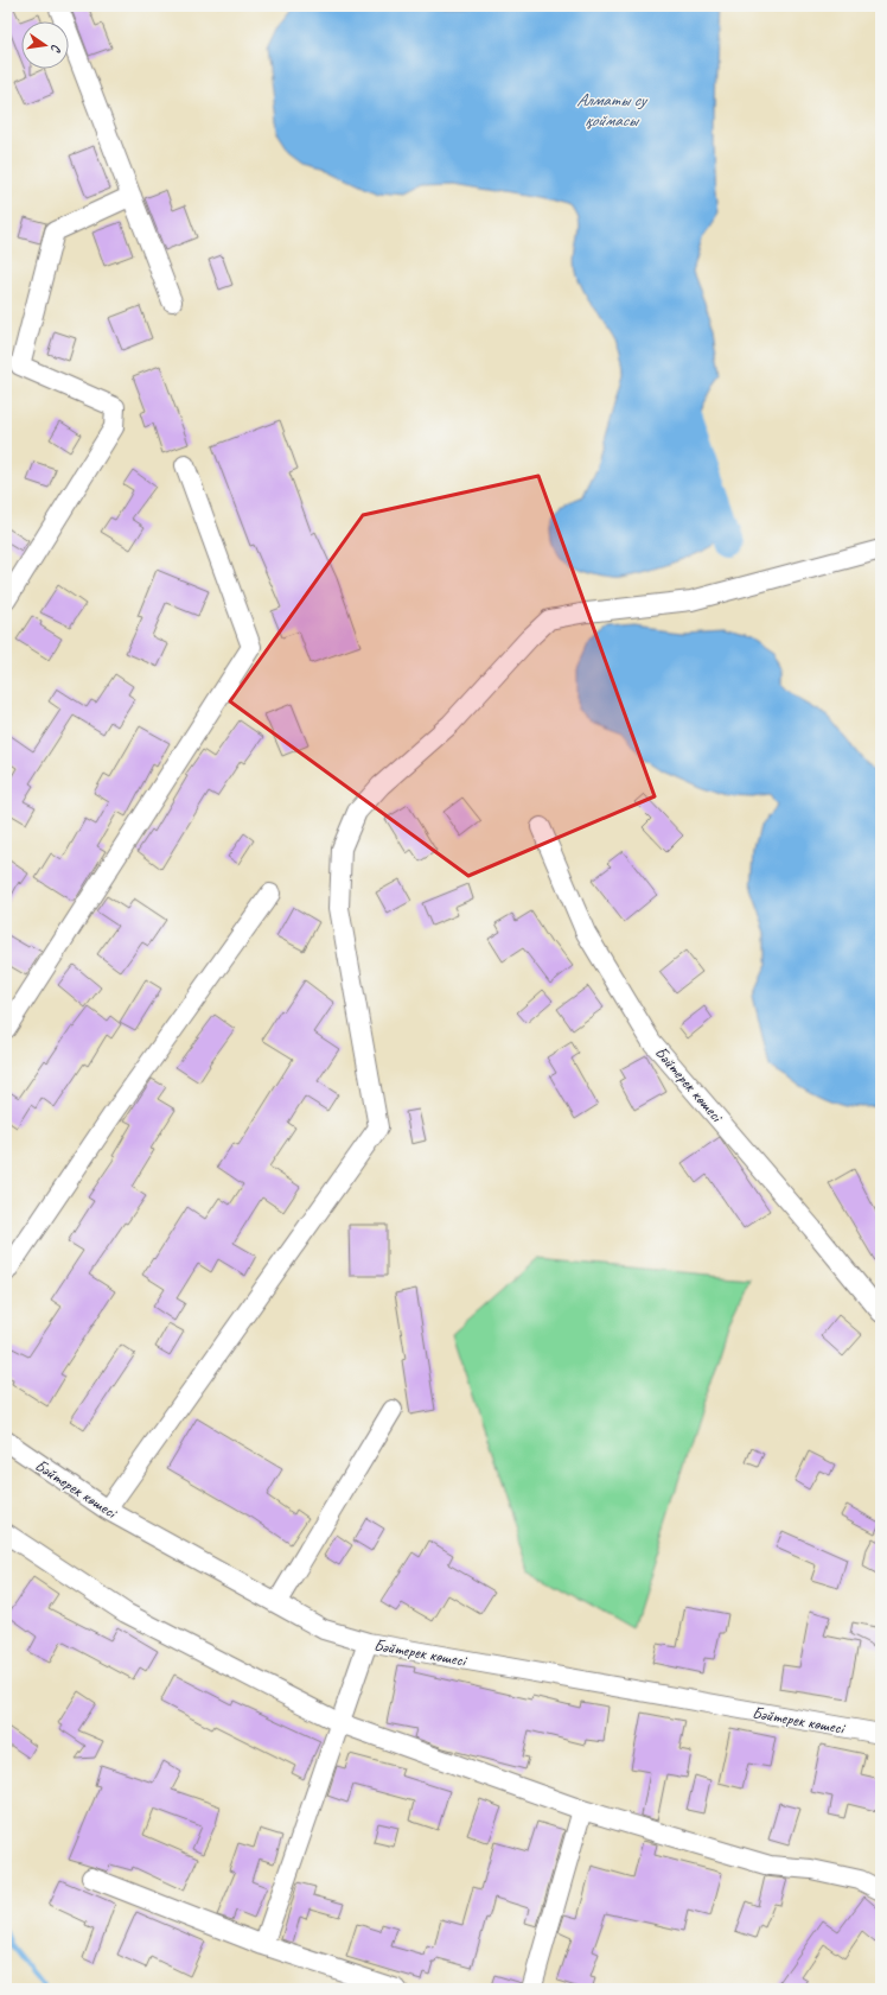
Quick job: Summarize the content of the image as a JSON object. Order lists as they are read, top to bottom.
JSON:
{
  "streets": {
    "street": ["Бәйтерек көшесі"]
  },
  "water": ["Алматы су қоймасы"],
  "north": "right"
}
